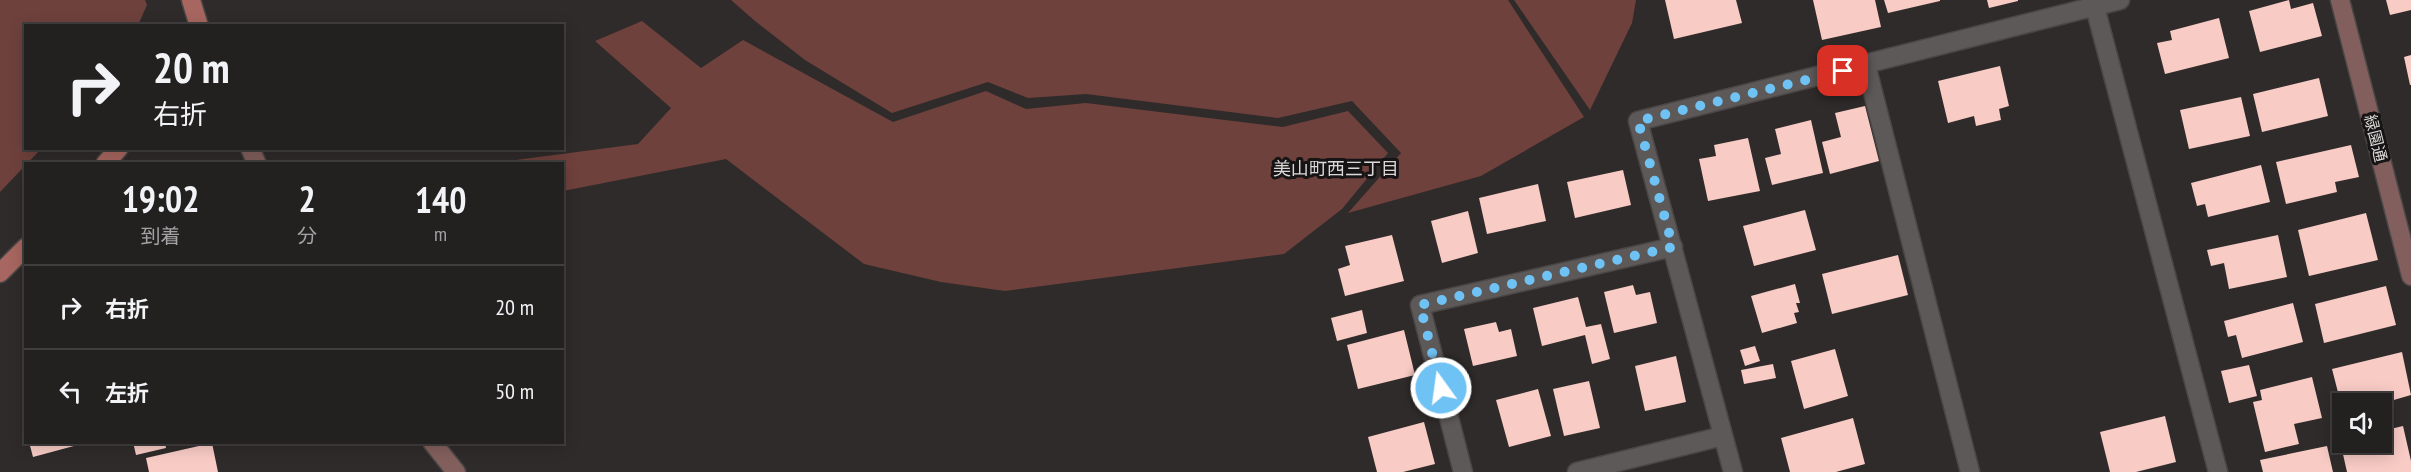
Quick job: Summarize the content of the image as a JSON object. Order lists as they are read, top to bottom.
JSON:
{
  "streets": {
    "street": ["緑園通"]
  },
  "districts": ["美山町西三丁目"],
  "page": {
    "turn": ["20 m", "右折"],
    "eta": [
      "19:02",
      "到着",
      "2",
      "分",
      "140",
      "m"
    ],
    "list": [
      {
        "name": "右折",
        "value": "20 m"
      },
      {
        "name": "左折",
        "value": "50 m"
      }
    ]
  }
}
